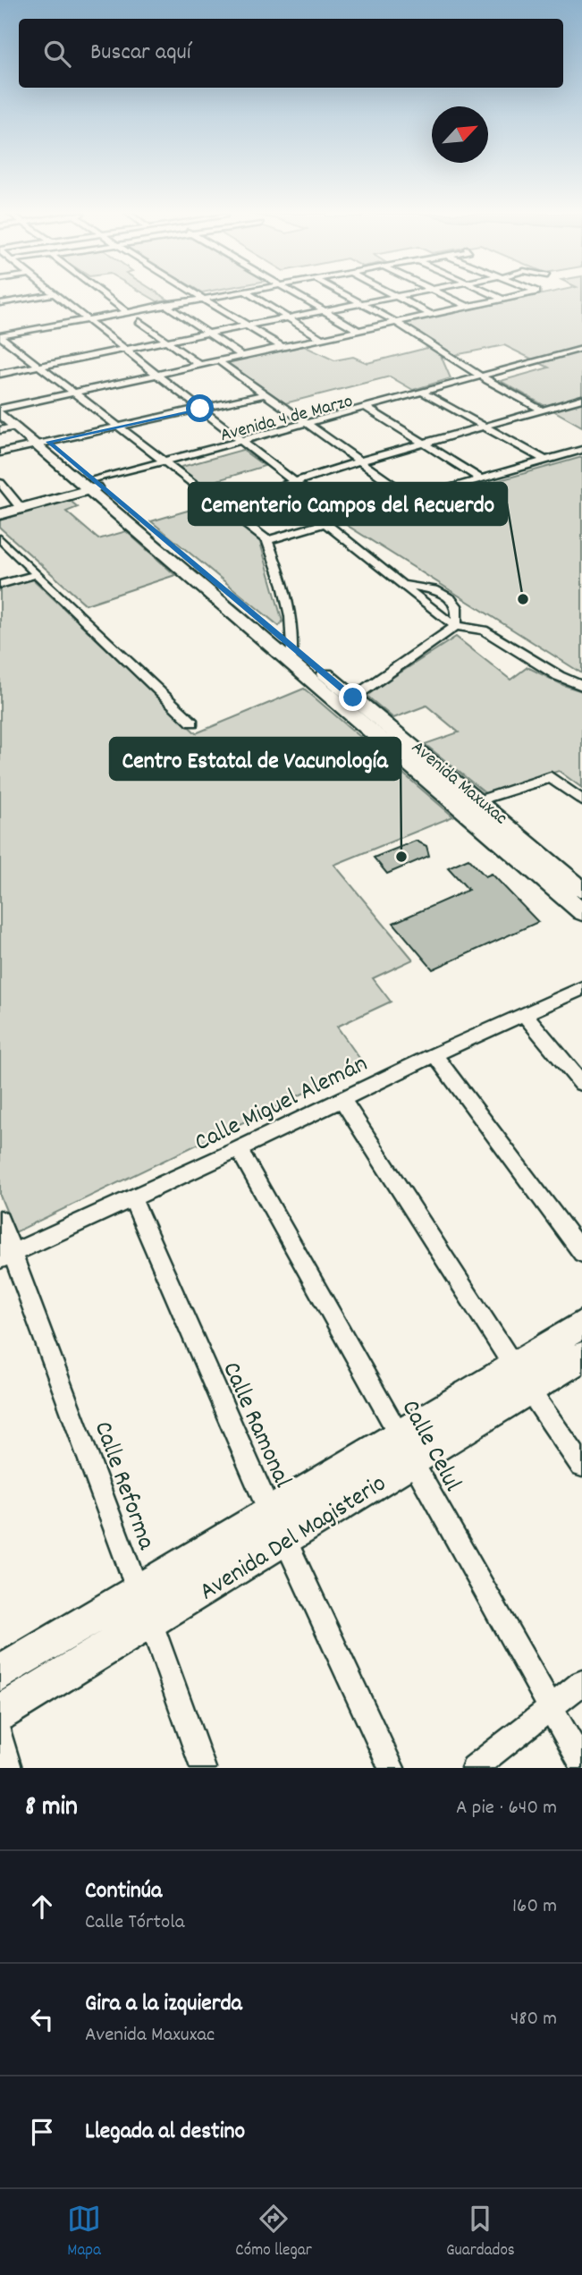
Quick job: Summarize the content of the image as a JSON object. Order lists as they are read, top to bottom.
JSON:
{
  "streets": {
    "main road": ["Avenida 4 de Marzo", "Avenida Maxuxac", "Avenida Del Magisterio"],
    "street": [
      "Calle Miguel Alemán",
      "Calle Ramonal",
      "Calle Celul",
      "Calle Reforma"
    ]
  },
  "crossings": [
    ["Avenida 4 de Marzo", "Avenida Maxuxac"],
    ["Calle Miguel Alemán", "Calle Ramonal"],
    ["Calle Miguel Alemán", "Calle Celul"],
    ["Calle Miguel Alemán", "Calle Reforma"],
    ["Calle Ramonal", "Avenida Del Magisterio"],
    ["Calle Celul", "Avenida Del Magisterio"],
    ["Calle Reforma", "Avenida Del Magisterio"]
  ],
  "places": ["Cementerio Campos del Recuerdo", "Centro Estatal de Vacunología"],
  "north": "top right",
  "page": {
    "search": "Buscar aquí",
    "heading": ["8 min", "A pie · 640 m"],
    "list": [
      ["Continúa", "Calle Tórtola", "160 m"],
      ["Gira a la izquierda", "Avenida Maxuxac", "480 m"],
      "Llegada al destino"
    ],
    "nav": ["Mapa", "Cómo llegar", "Guardados"]
  }
}
